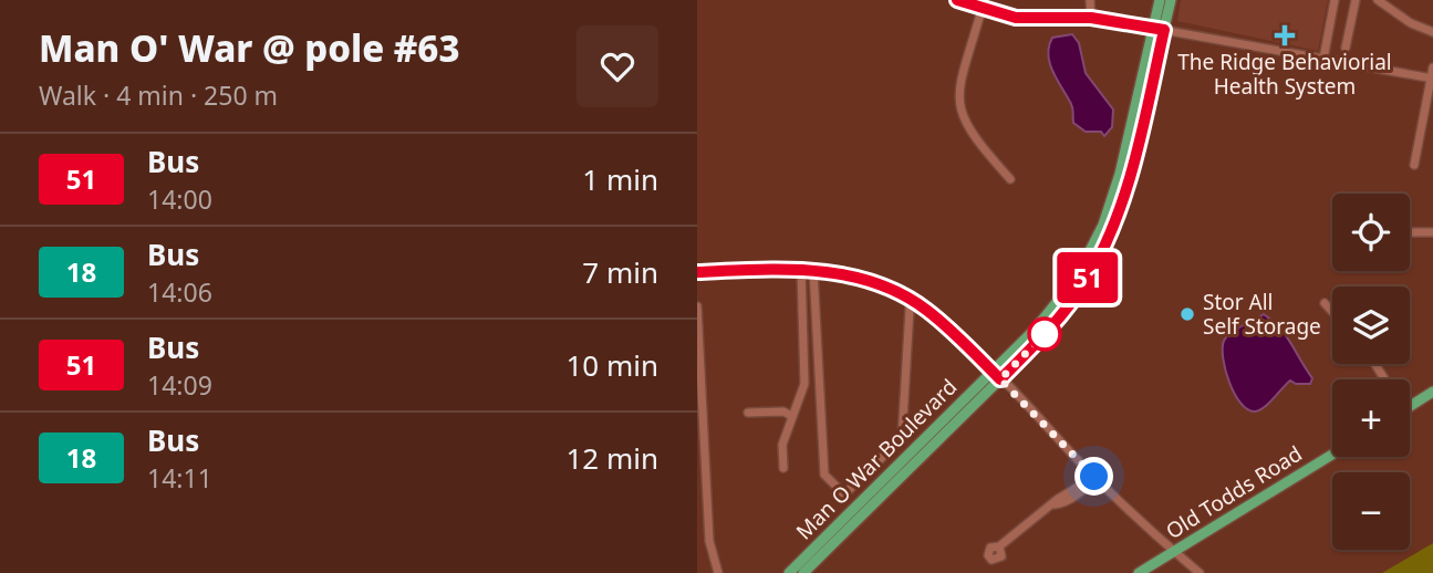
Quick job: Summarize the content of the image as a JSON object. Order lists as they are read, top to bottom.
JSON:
{
  "streets": {
    "main road": ["Man O War Boulevard", "Old Todds Road"]
  },
  "places": {
    "health": ["The Ridge Behaviorial Health System"],
    "other": ["Stor All Self Storage"]
  },
  "lines": ["bus line 51"],
  "page": {
    "heading": ["Man O' War @ pole #63", "Walk · 4 min · 250 m"],
    "on_map": "51",
    "list": [
      {
        "mark": "51",
        "name": "Bus",
        "note": "14:00",
        "value": "1 min"
      },
      {
        "mark": "18",
        "name": "Bus",
        "note": "14:06",
        "value": "7 min"
      },
      {
        "mark": "51",
        "name": "Bus",
        "note": "14:09",
        "value": "10 min"
      },
      {
        "mark": "18",
        "name": "Bus",
        "note": "14:11",
        "value": "12 min"
      }
    ],
    "map_buttons": ["+", "−"]
  }
}
